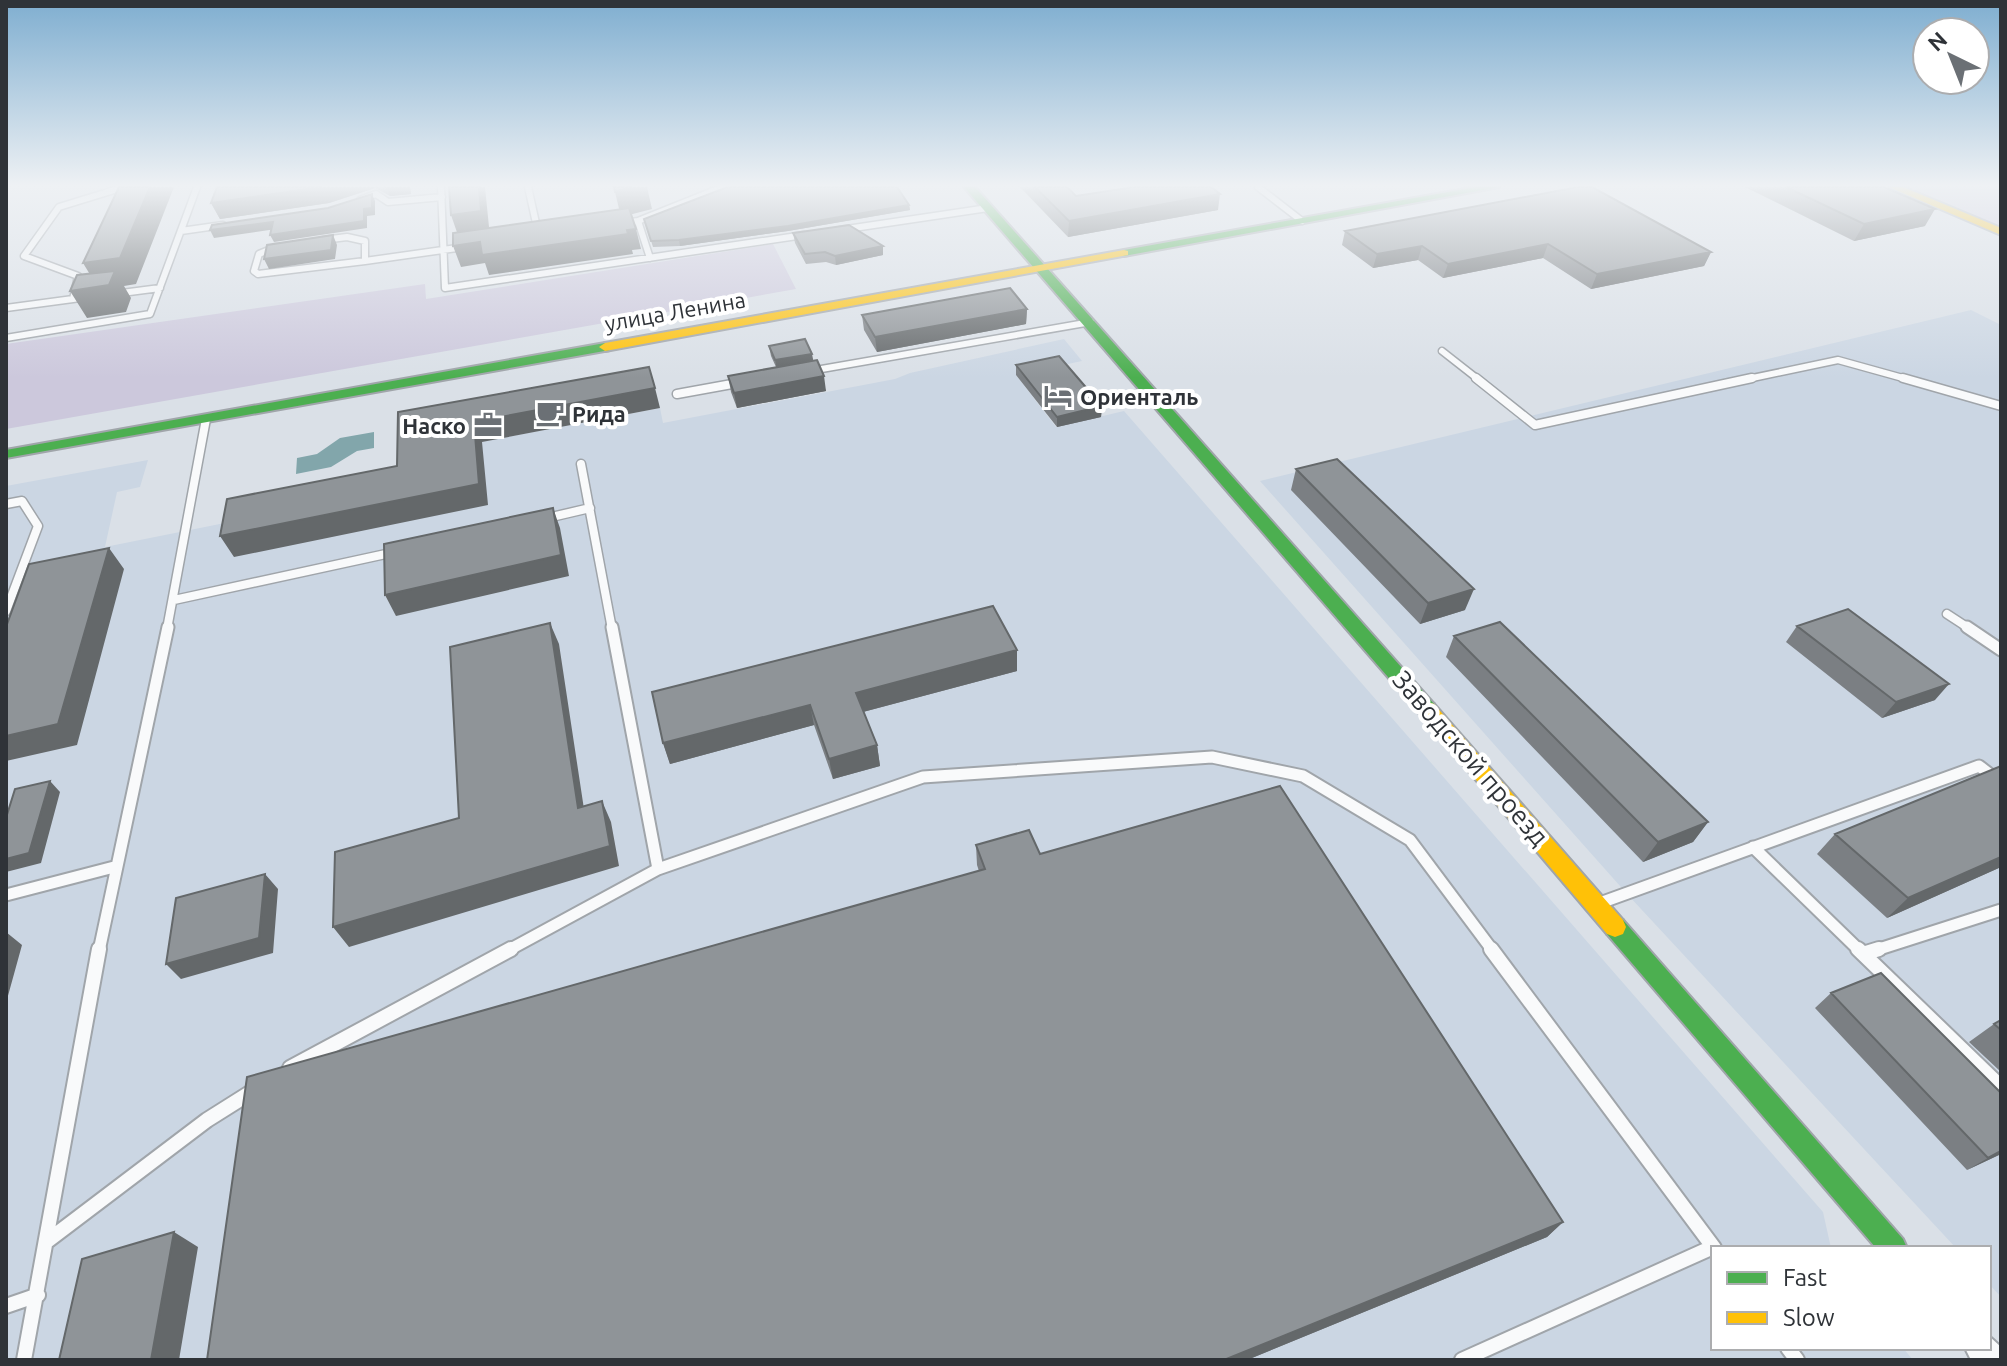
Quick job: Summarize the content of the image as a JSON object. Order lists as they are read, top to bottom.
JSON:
{
  "streets": {
    "main road": ["улица Ленина", "Заводской проезд"]
  },
  "crossings": [
    ["улица Ленина", "Заводской проезд"]
  ],
  "places": {
    "hotel": ["Ориенталь"],
    "cafe": ["Рида"],
    "office": ["Наско"]
  },
  "legend": ["Fast", "Slow"],
  "north": "top left"
}
